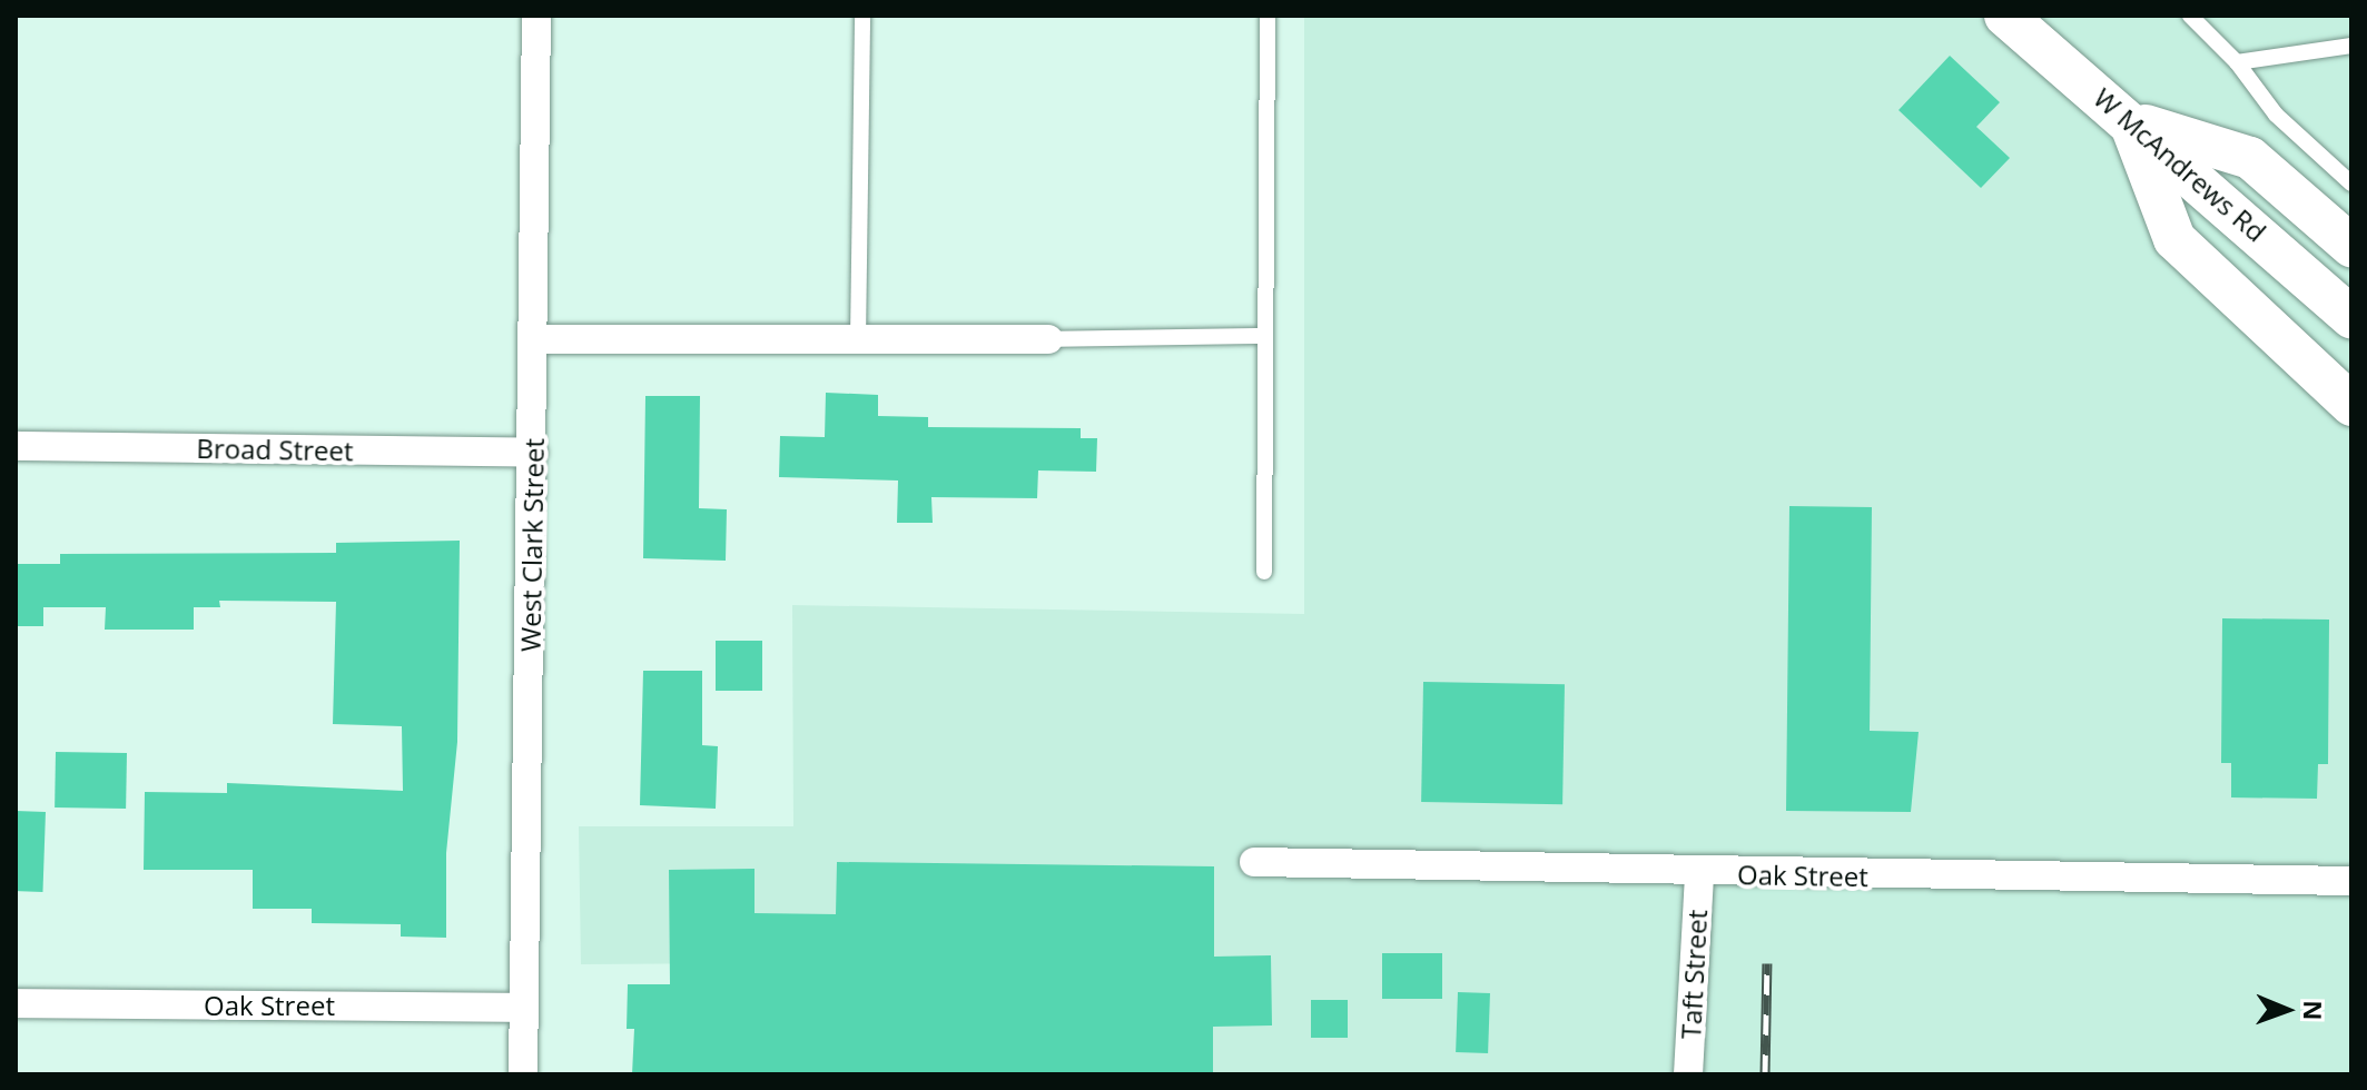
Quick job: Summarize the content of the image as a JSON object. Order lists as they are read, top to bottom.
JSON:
{
  "streets": {
    "main road": ["W McAndrews Rd"],
    "street": [
      "Broad Street",
      "West Clark Street",
      "Oak Street",
      "Taft Street"
    ]
  },
  "crossings": [
    ["Broad Street", "West Clark Street"],
    ["West Clark Street", "Oak Street"],
    ["Oak Street", "Taft Street"]
  ],
  "north": "right"
}
